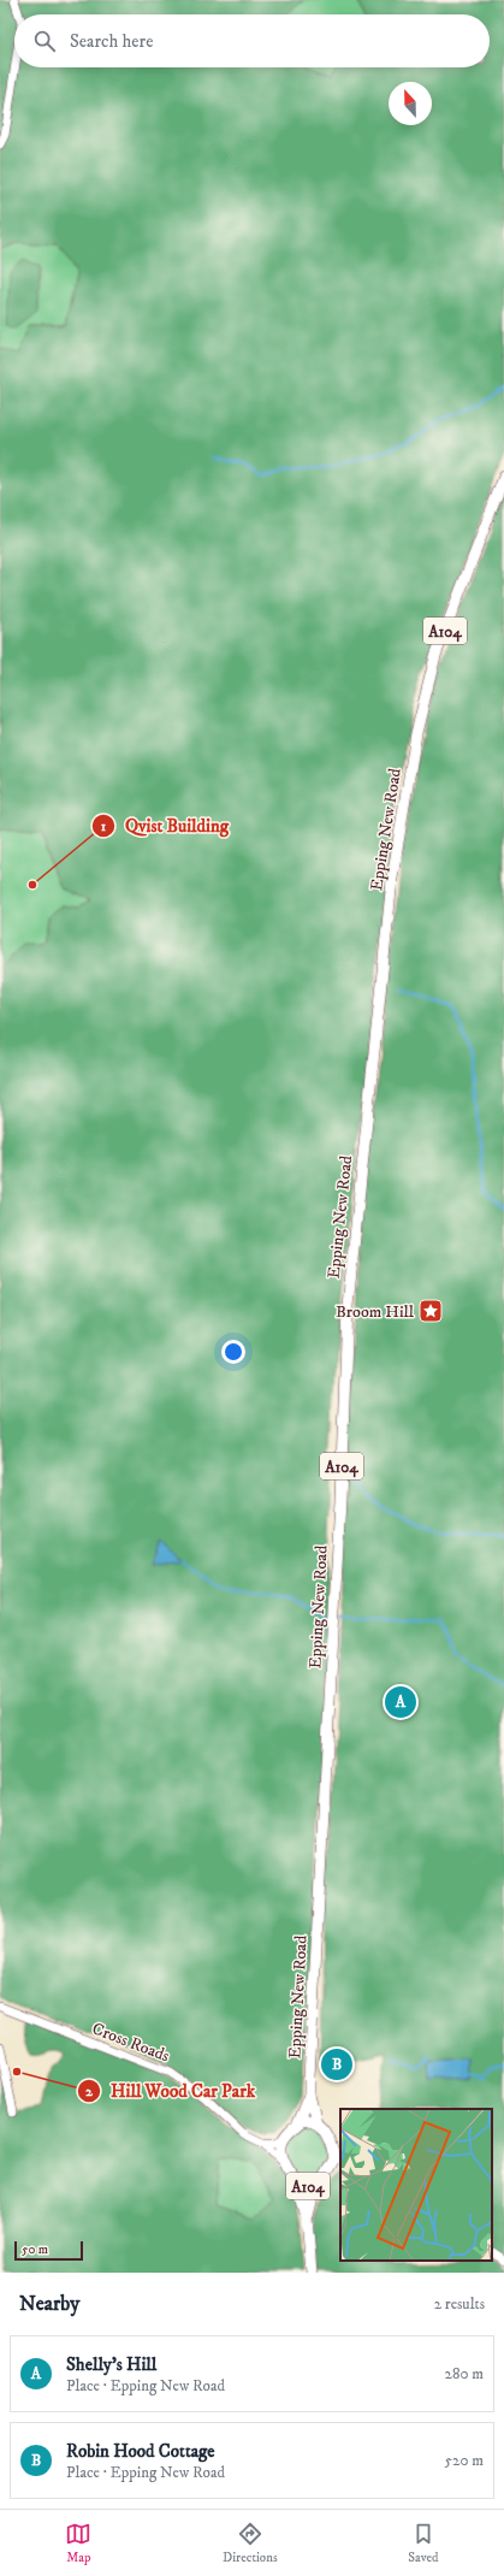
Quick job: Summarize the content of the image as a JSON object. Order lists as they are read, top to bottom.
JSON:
{
  "streets": {
    "main road": ["A104", "Epping New Road"],
    "street": ["Cross Roads"]
  },
  "crossings": [
    ["A104", "Epping New Road"],
    ["A104", "Cross Roads"],
    ["Epping New Road", "Cross Roads"]
  ],
  "places": {
    "other": ["Qvist Building", "Hill Wood Car Park"],
    "place": ["Broom Hill"]
  },
  "scale_bar": "50 m",
  "north": "top",
  "page": {
    "search": "Search here",
    "pins": ["A", "B"],
    "scale": "50 m",
    "heading": ["Nearby", "2 results"],
    "list": [
      {
        "mark": "A",
        "name": "Shelly's Hill",
        "note": "Place · Epping New Road",
        "value": "280 m"
      },
      {
        "mark": "B",
        "name": "Robin Hood Cottage",
        "note": "Place · Epping New Road",
        "value": "520 m"
      }
    ],
    "nav": ["Map", "Directions", "Saved"]
  }
}
